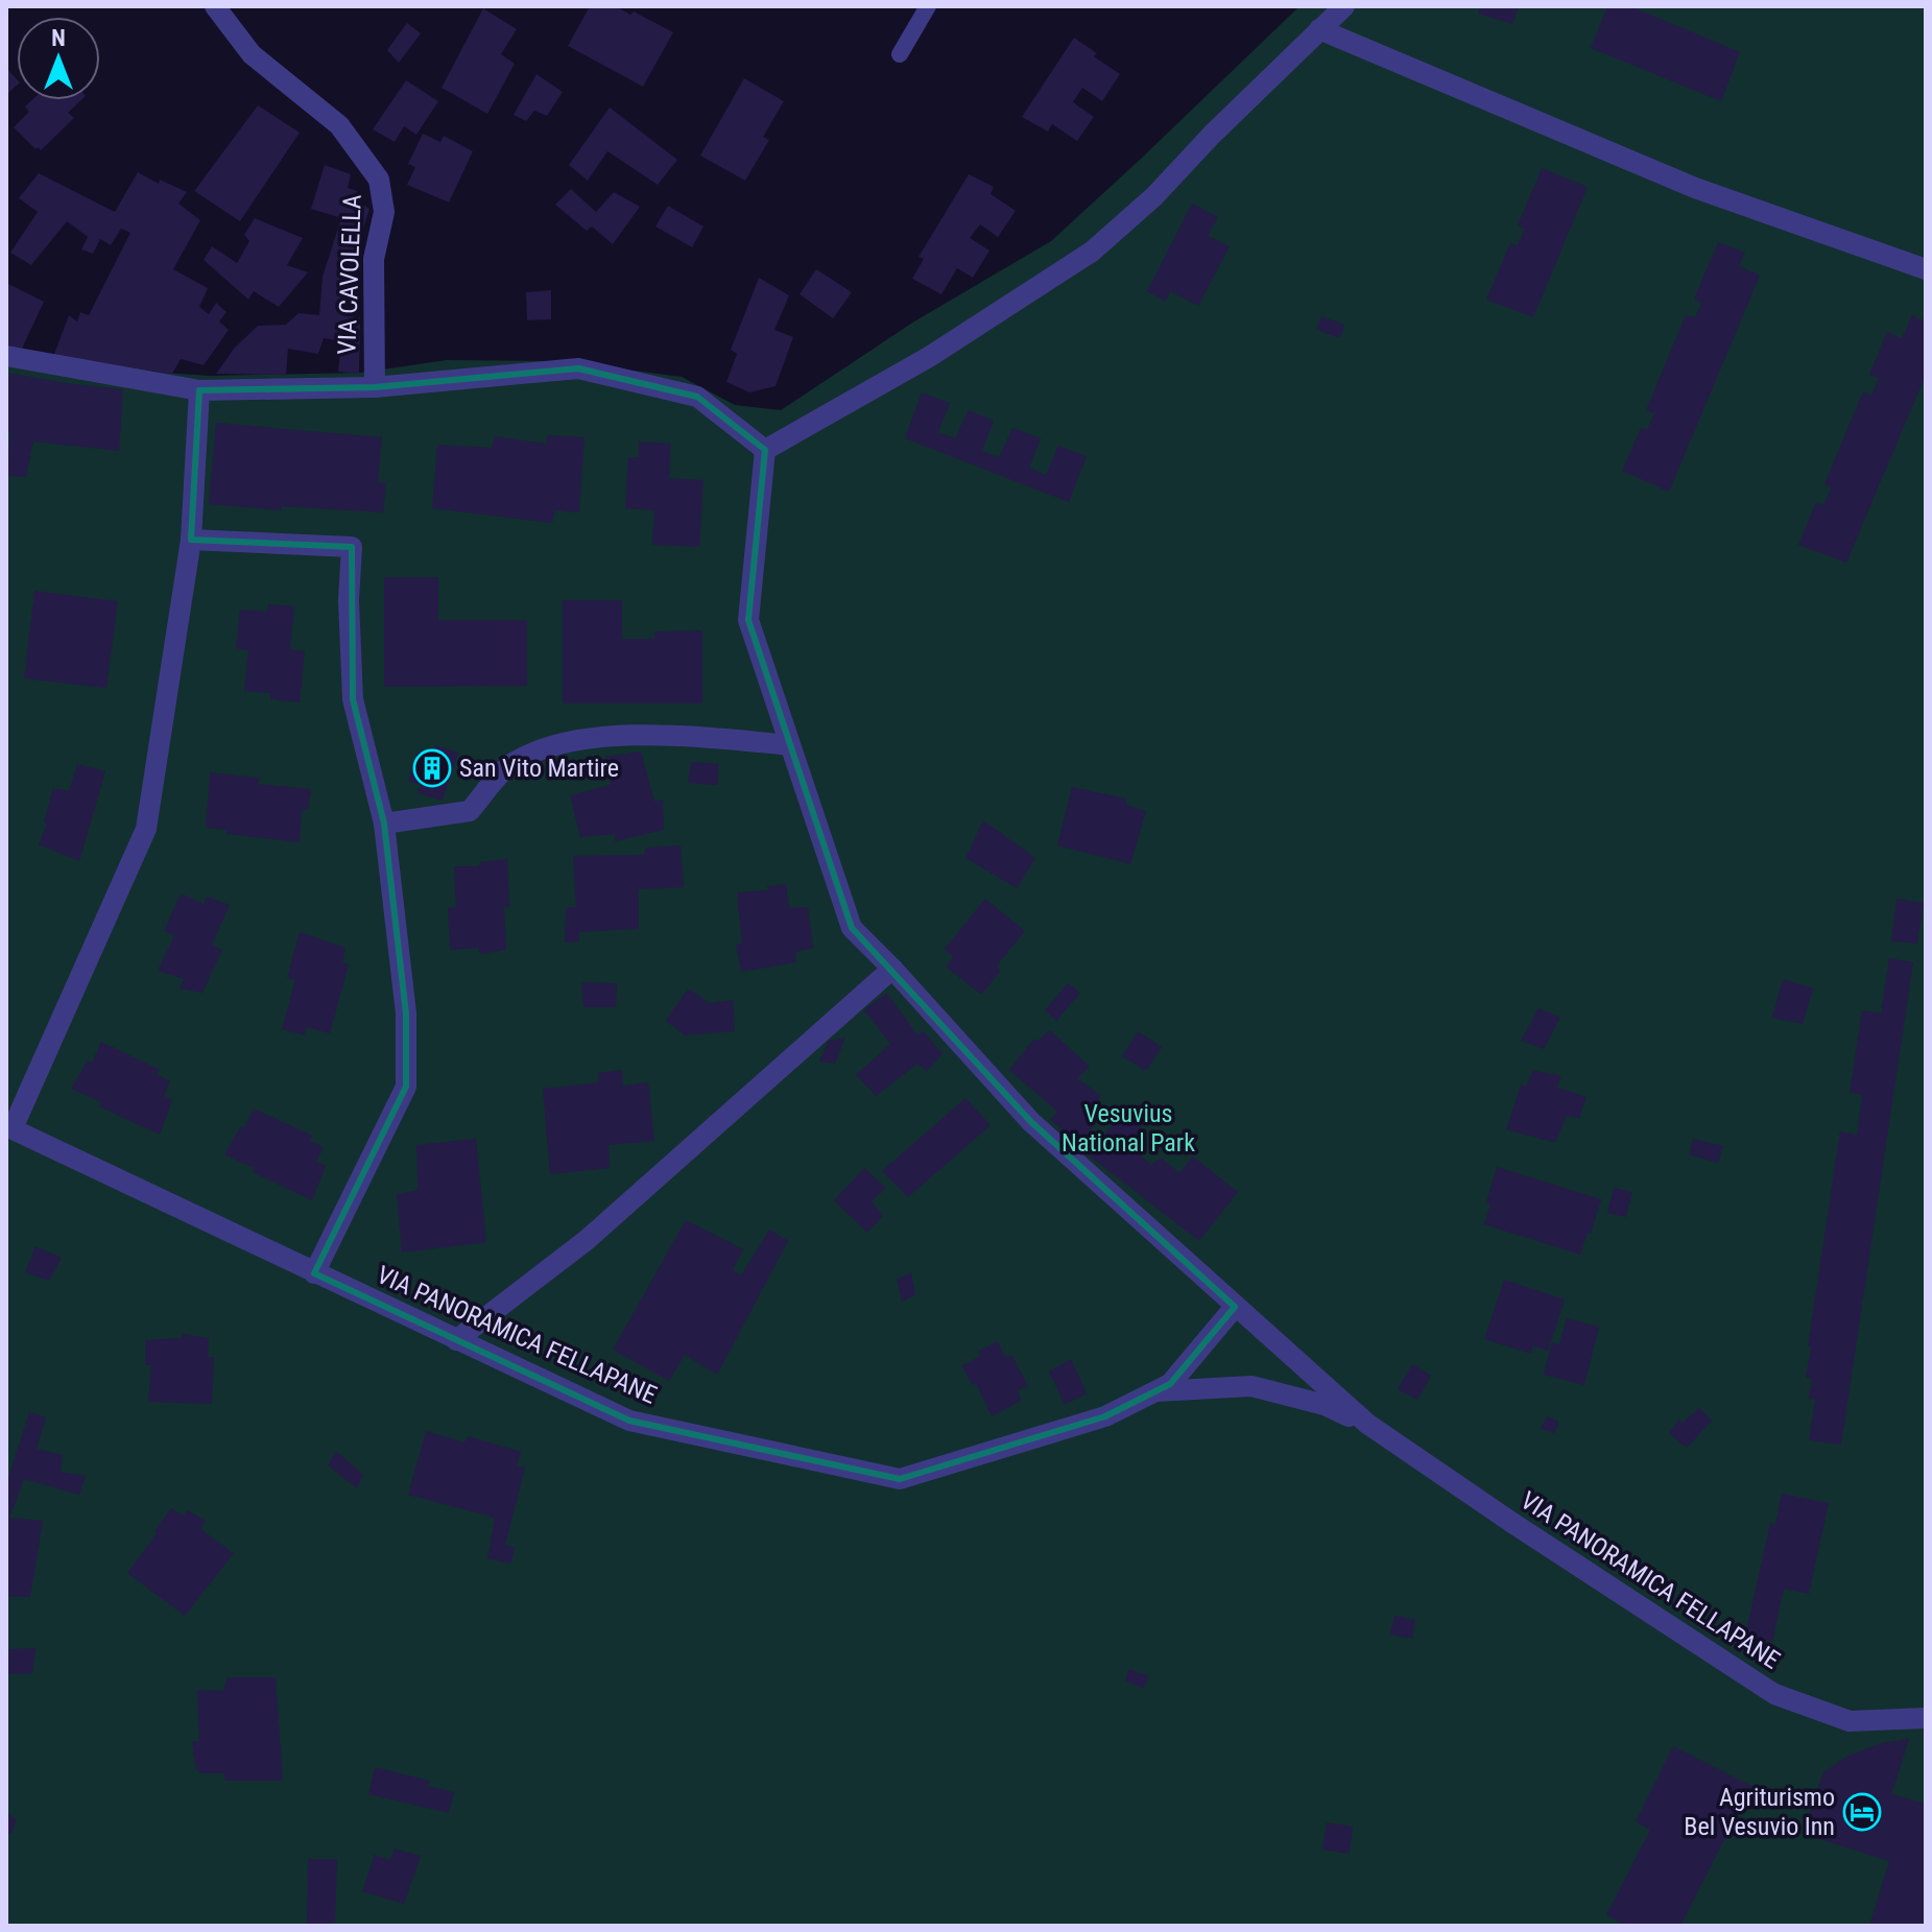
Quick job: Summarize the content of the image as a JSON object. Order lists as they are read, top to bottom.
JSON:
{
  "streets": {
    "street": ["VIA CAVOLELLA", "VIA PANORAMICA FELLAPANE"]
  },
  "parks": ["Vesuvius National Park"],
  "places": {
    "building": ["San Vito Martire"],
    "hotel": ["Agriturismo Bel Vesuvio Inn"]
  },
  "north": "top"
}
